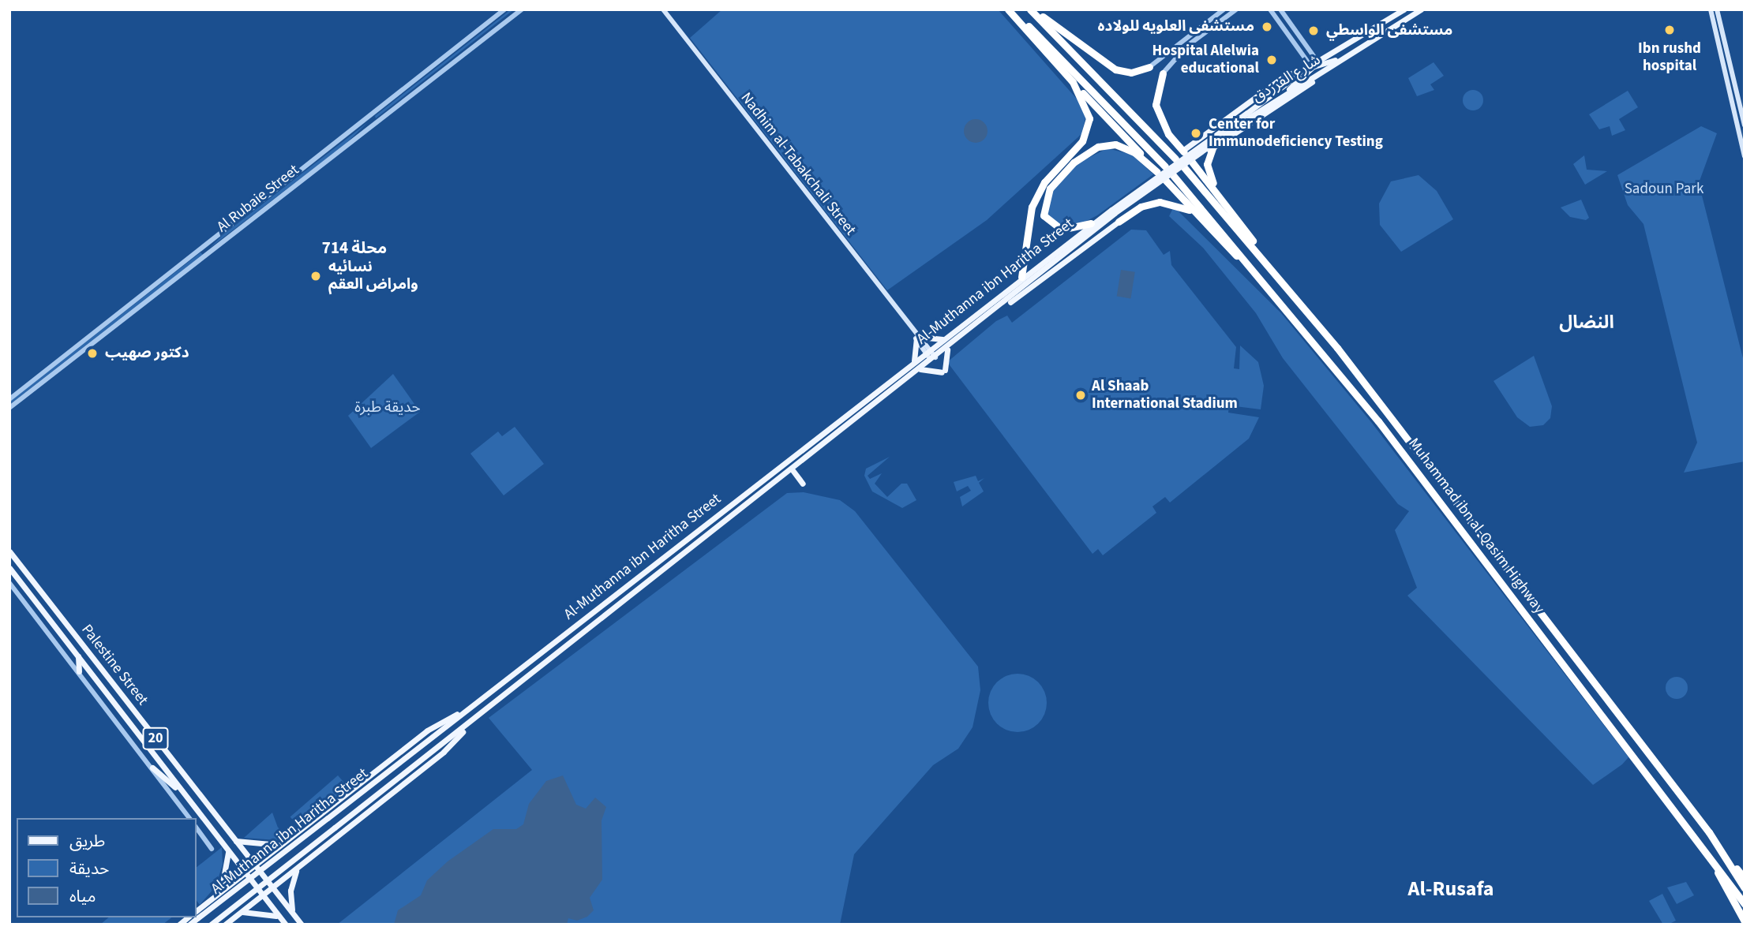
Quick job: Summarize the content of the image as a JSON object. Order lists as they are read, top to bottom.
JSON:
{
  "streets": {
    "highway": ["Muhammad ibn al-Qasim Highway"],
    "main road": [
      "شارع الفرزدق",
      "Nadhim al-Tabakchali Street",
      "Al-Muthanna ibn Haritha Street",
      "Palestine Street",
      "20"
    ],
    "street": ["Al Rubaie Street"]
  },
  "crossings": [
    ["Nadhim al-Tabakchali Street", "Al-Muthanna ibn Haritha Street"]
  ],
  "districts": ["محلة 714", "النضال", "Al-Rusafa"],
  "parks": ["Sadoun Park", "حديقة طبرة"],
  "places": [
    "مستشفى العلويه للولاده",
    "Ibn rushd hospital",
    "مستشفى الواسطي",
    "Hospital Alelwia educational",
    "Center for Immunodeficiency Testing",
    "نسائيه وامراض العقم",
    "دكتور صهيب",
    "Al Shaab International Stadium"
  ],
  "legend": ["طريق", "حديقة", "مياه"]
}
